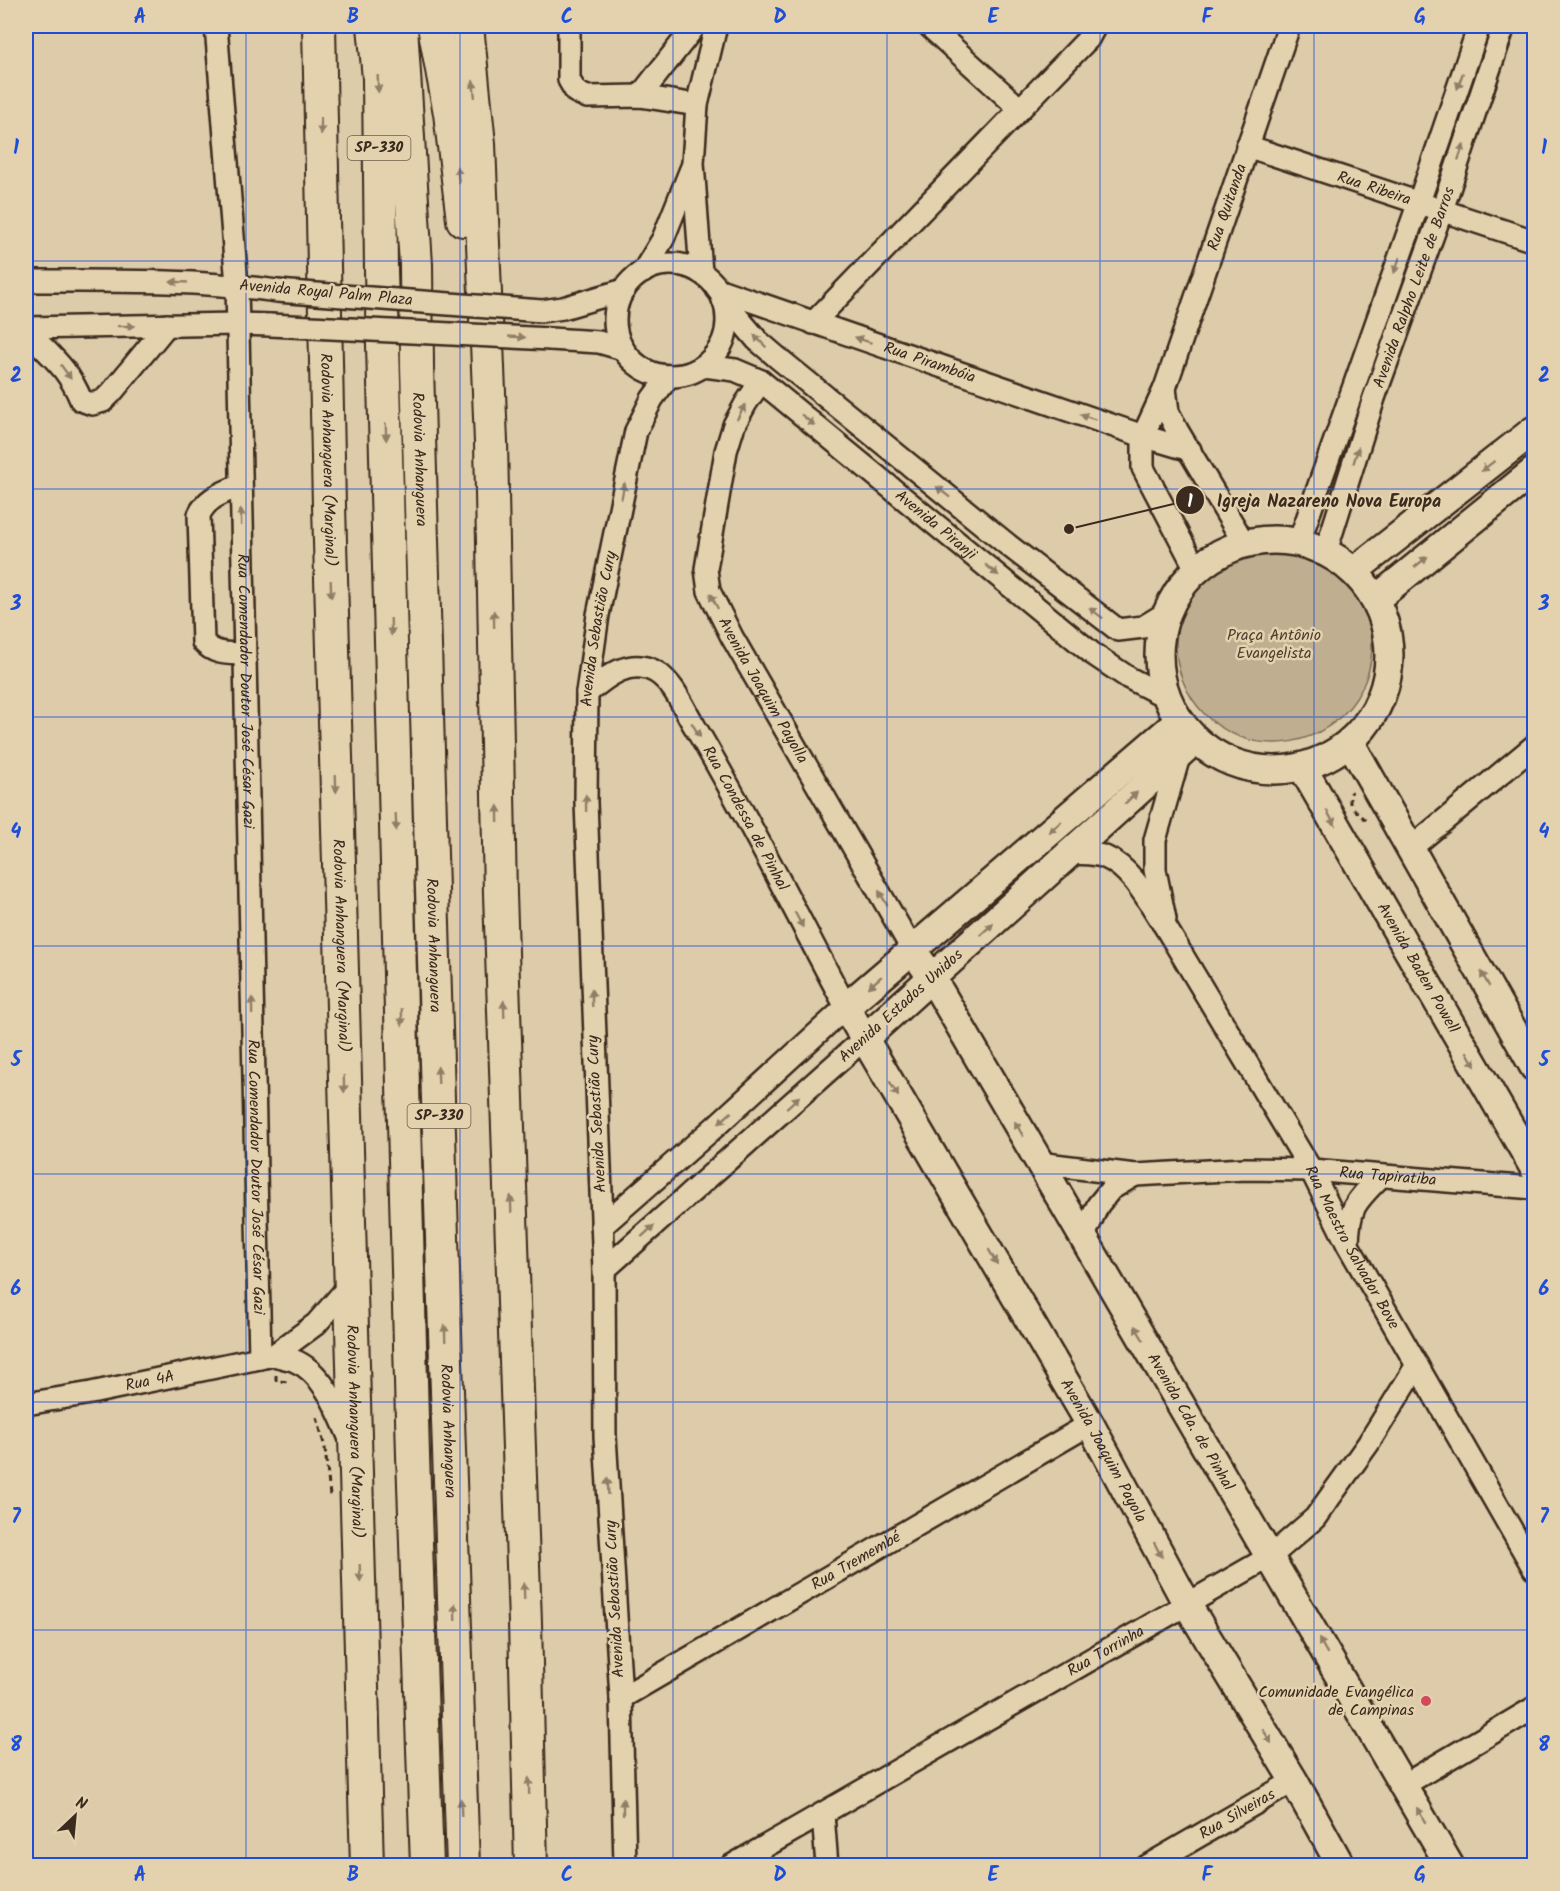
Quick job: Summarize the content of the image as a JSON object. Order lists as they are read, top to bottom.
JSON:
{
  "streets": {
    "highway": ["SP-330", "Rodovia Anhanguera (Marginal)", "Rodovia Anhanguera"],
    "main road": [
      "Avenida Joaquim Payolla",
      "Rua Condessa de Pinhal",
      "Avenida Baden Powell",
      "Avenida Estados Unidos",
      "Avenida Cda. de Pinhal",
      "Avenida Joaquim Payola"
    ],
    "street": [
      "Rua Ribeira",
      "Rua Quitanda",
      "Avenida Ralpho Leite de Barros",
      "Avenida Royal Palm Plaza",
      "Rua Pirambóia",
      "Avenida Piranji",
      "Avenida Sebastião Cury",
      "Rua Comendador Doutor José César Gazi",
      "Rua Tapiratiba",
      "Rua Maestro Salvador Bove",
      "Rua 4A",
      "Rua Tremembé",
      "Rua Torrinha",
      "Rua Silveiras"
    ]
  },
  "crossings": [
    ["Rua Ribeira", "Rua Quitanda"],
    ["Rua Ribeira", "Avenida Ralpho Leite de Barros"],
    ["Rua Quitanda", "Rua Pirambóia"],
    ["Avenida Royal Palm Plaza", "Rua Pirambóia"],
    ["Avenida Royal Palm Plaza", "Avenida Piranji"],
    ["Avenida Royal Palm Plaza", "Avenida Sebastião Cury"],
    ["Avenida Royal Palm Plaza", "Rua Comendador Doutor José César Gazi"],
    ["Rua Pirambóia", "Avenida Piranji"],
    ["Rua Pirambóia", "Avenida Sebastião Cury"],
    ["Rodovia Anhanguera (Marginal)", "Rua 4A"],
    ["Avenida Piranji", "Avenida Sebastião Cury"],
    ["Avenida Piranji", "Avenida Joaquim Payolla"],
    ["Avenida Sebastião Cury", "Rua Condessa de Pinhal"],
    ["Avenida Sebastião Cury", "Avenida Estados Unidos"],
    ["Avenida Sebastião Cury", "Rua Tremembé"],
    ["Avenida Joaquim Payolla", "Avenida Estados Unidos"],
    ["Avenida Joaquim Payolla", "Avenida Cda. de Pinhal"],
    ["Rua Comendador Doutor José César Gazi", "Rua 4A"],
    ["Rua Condessa de Pinhal", "Avenida Estados Unidos"],
    ["Rua Condessa de Pinhal", "Avenida Joaquim Payola"],
    ["Avenida Estados Unidos", "Rua Maestro Salvador Bove"],
    ["Avenida Estados Unidos", "Avenida Cda. de Pinhal"],
    ["Avenida Estados Unidos", "Avenida Joaquim Payola"],
    ["Rua Tapiratiba", "Rua Maestro Salvador Bove"],
    ["Rua Tapiratiba", "Avenida Cda. de Pinhal"],
    ["Rua Maestro Salvador Bove", "Rua Torrinha"],
    ["Avenida Cda. de Pinhal", "Rua Torrinha"],
    ["Avenida Joaquim Payola", "Rua Tremembé"],
    ["Avenida Joaquim Payola", "Rua Torrinha"],
    ["Avenida Joaquim Payola", "Rua Silveiras"]
  ],
  "one_way": [
    "Rua Pirambóia",
    "Avenida Sebastião Cury",
    "Avenida Joaquim Payolla",
    "Rua Comendador Doutor José César Gazi",
    "Rua Condessa de Pinhal",
    "Avenida Cda. de Pinhal",
    "Avenida Joaquim Payola"
  ],
  "parks": ["Praça Antônio Evangelista"],
  "places": ["Igreja Nazareno Nova Europa", "Comunidade Evangélica de Campinas"],
  "north": "top right",
  "grid": {
    "columns": [
      "A",
      "B",
      "C",
      "D",
      "E",
      "F",
      "G"
    ],
    "rows": [
      "1",
      "2",
      "3",
      "4",
      "5",
      "6",
      "7",
      "8"
    ]
  }
}
